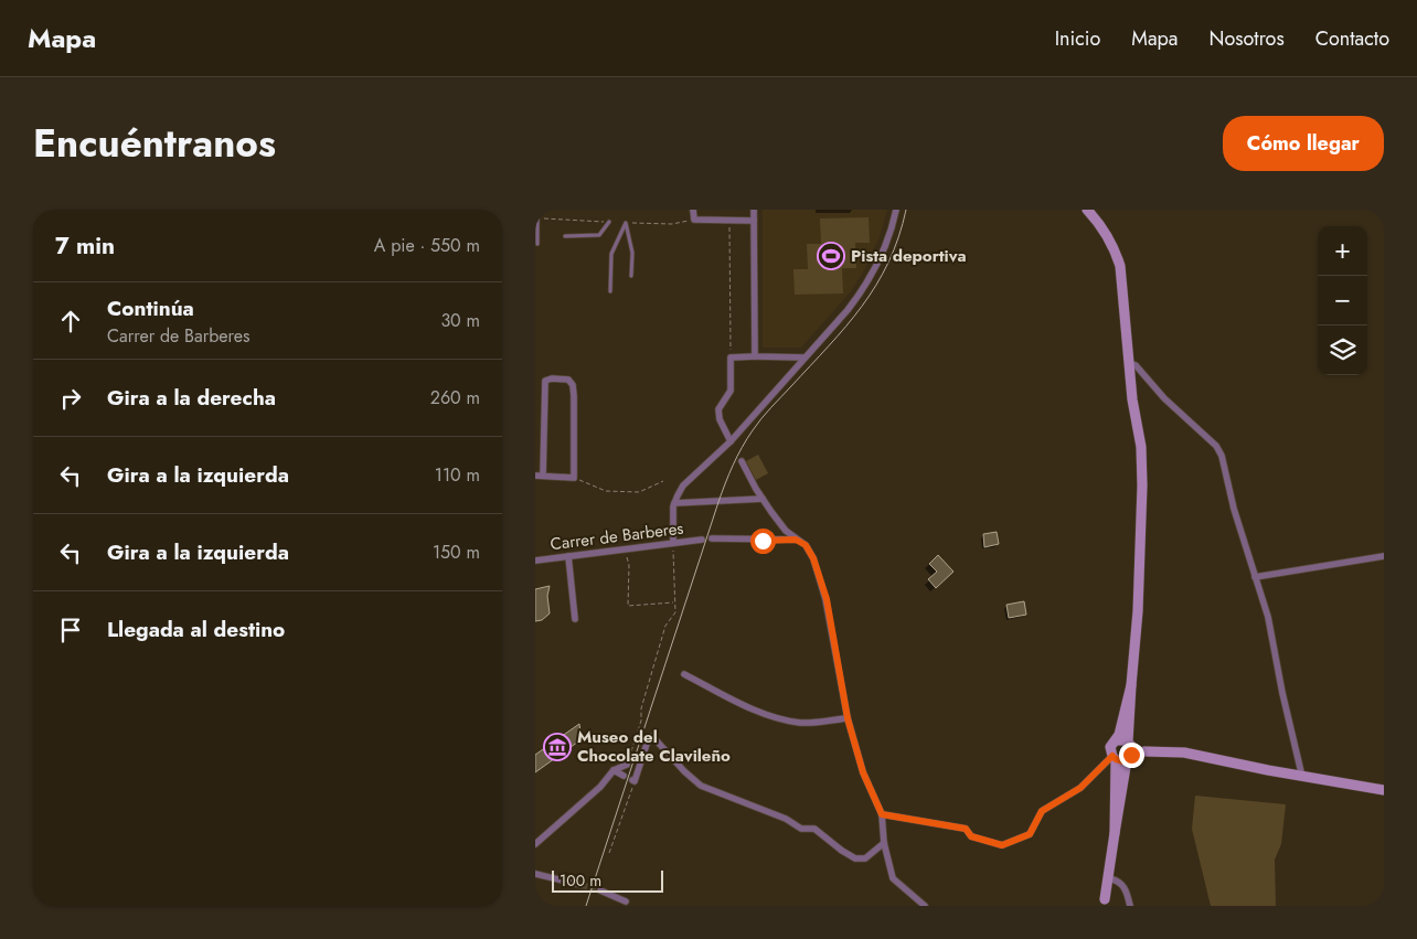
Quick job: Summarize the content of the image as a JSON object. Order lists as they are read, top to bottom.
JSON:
{
  "streets": {
    "street": ["Carrer de Barberes"]
  },
  "places": {
    "sports": ["Pista deportiva"],
    "museum": ["Museo del Chocolate Clavileño"]
  },
  "scale_bar": "100 m",
  "page": {
    "header": "Mapa",
    "nav": [
      "Inicio",
      "Mapa",
      "Nosotros",
      "Contacto"
    ],
    "title": "Encuéntranos",
    "buttons": "Cómo llegar",
    "heading": ["7 min", "A pie · 550 m"],
    "map_buttons": ["+", "−"],
    "list": [
      ["Continúa", "Carrer de Barberes", "30 m"],
      ["Gira a la derecha", "260 m"],
      ["Gira a la izquierda", "110 m"],
      ["Gira a la izquierda", "150 m"],
      "Llegada al destino"
    ],
    "scale": "100 m"
  }
}
